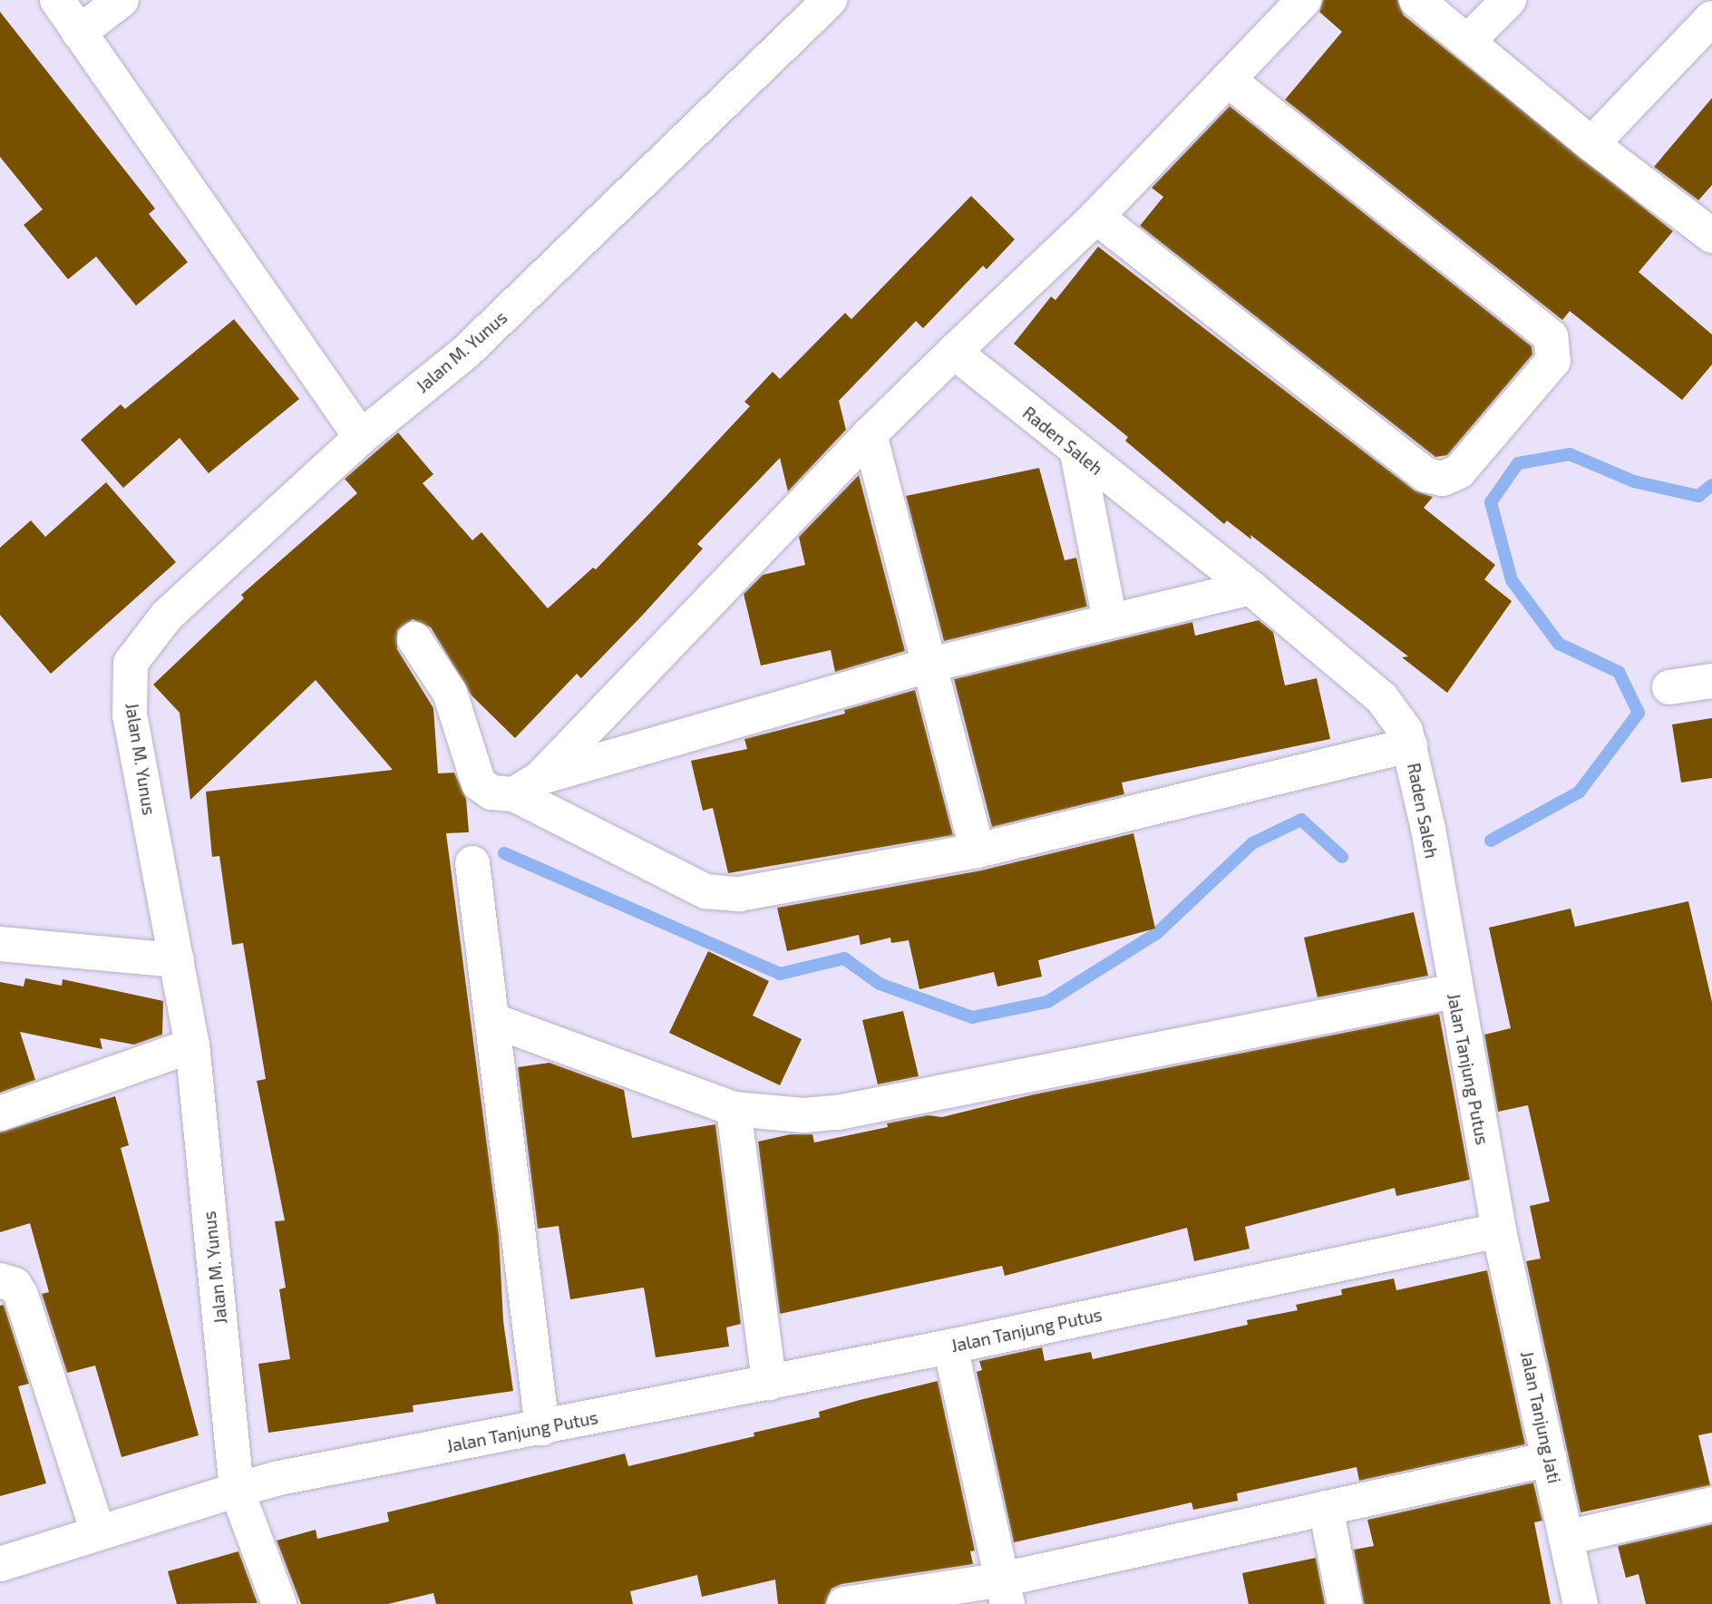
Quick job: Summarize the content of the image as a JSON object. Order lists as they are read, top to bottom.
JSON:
{
  "streets": {
    "street": [
      "Jalan M. Yunus",
      "Raden Saleh",
      "Jalan Tanjung Putus",
      "Jalan Tanjung Jati"
    ]
  },
  "crossings": [
    ["Jalan M. Yunus", "Jalan Tanjung Putus"],
    ["Raden Saleh", "Jalan Tanjung Putus"],
    ["Jalan Tanjung Putus", "Jalan Tanjung Jati"]
  ]
}
